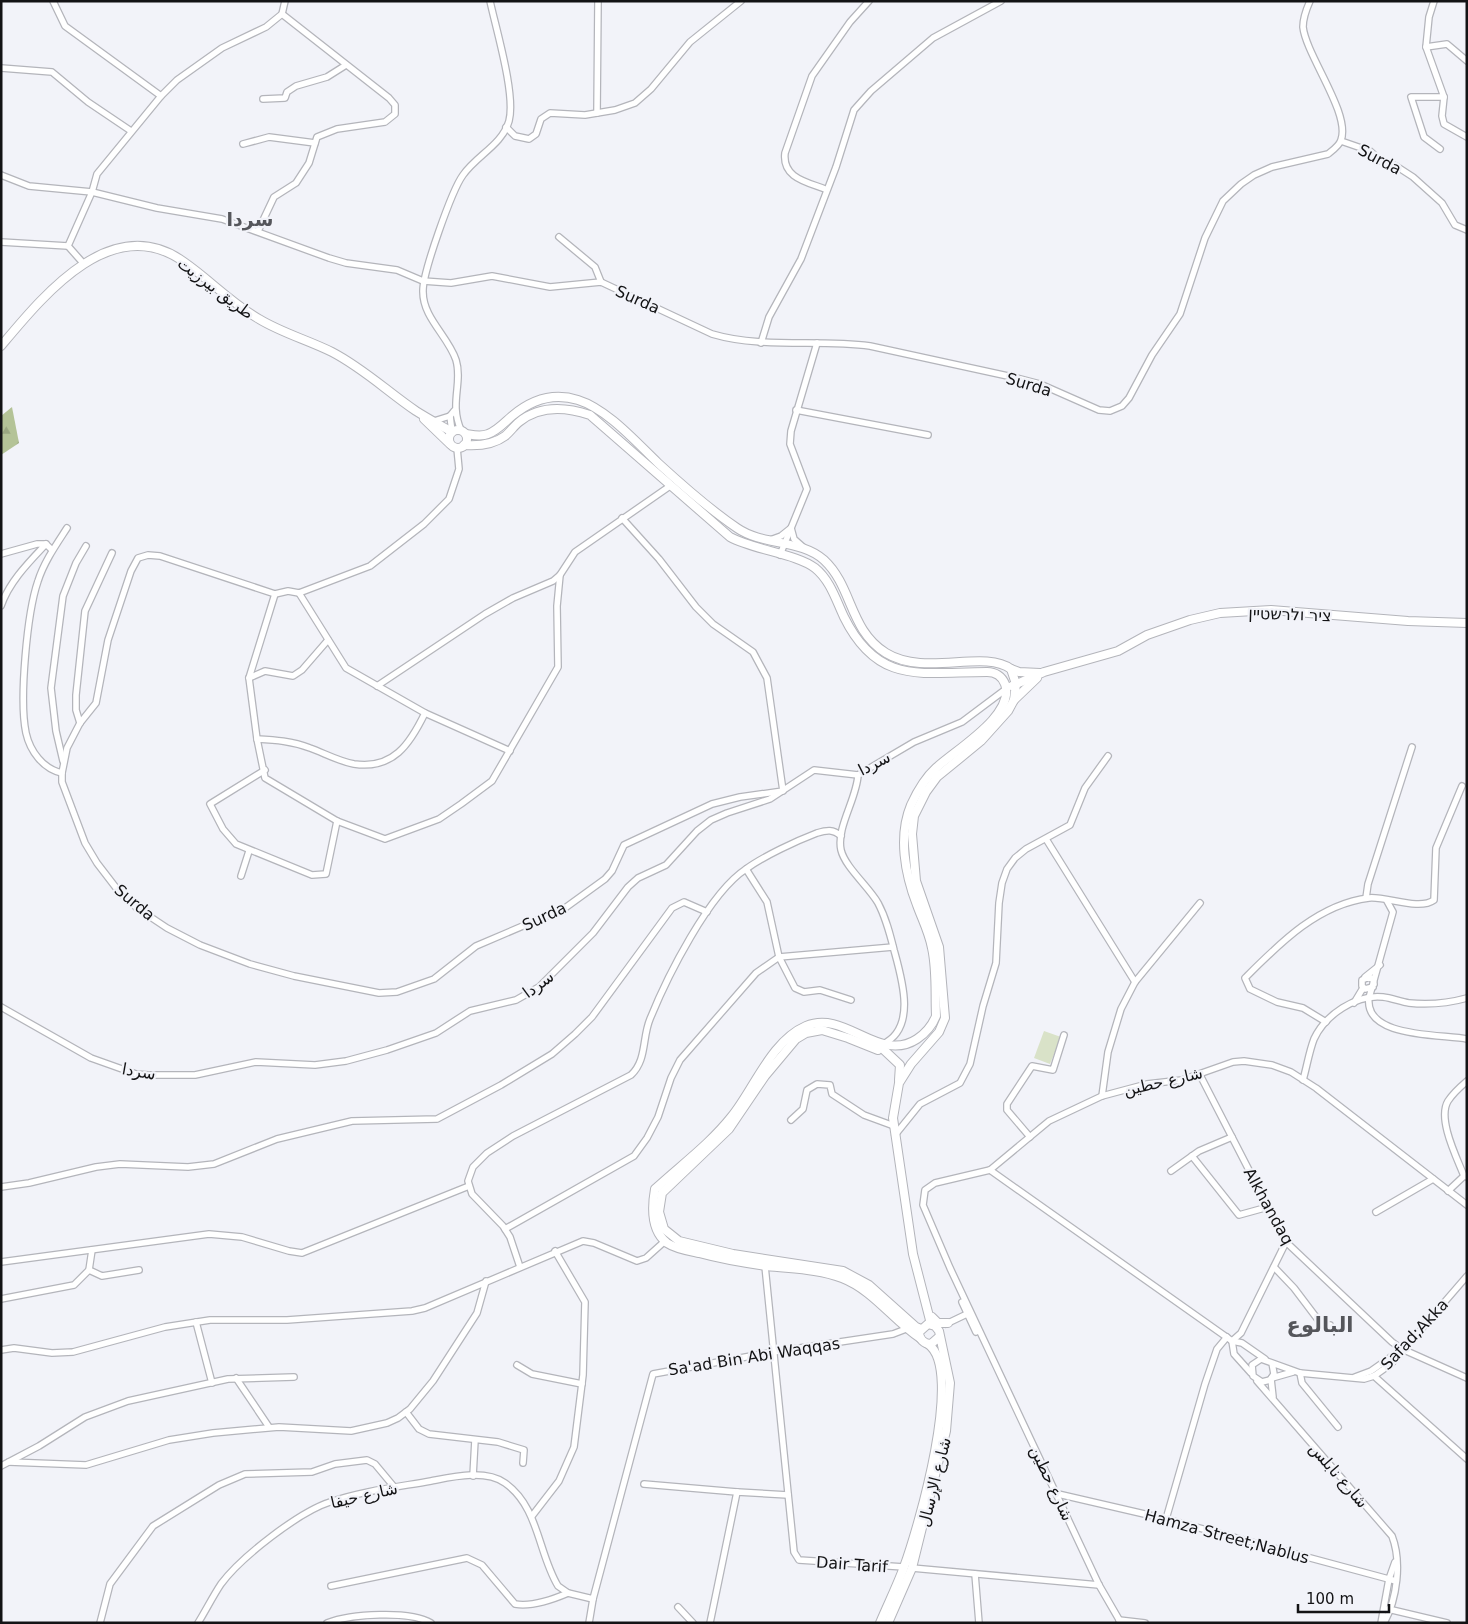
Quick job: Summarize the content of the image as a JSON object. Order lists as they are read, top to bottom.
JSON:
{
  "streets": {
    "main road": ["طريق بيرزيت", "ציר ולרשטיין", "شارع الإرسال"],
    "street": [
      "Surda",
      "سردا",
      "شارع حطين",
      "Alkhandaq",
      "Safad;Akka",
      "Sa'ad Bin Abi Waqqas",
      "شارع نابلس",
      "شارع حيفا",
      "Hamza Street;Nablus",
      "Dair Tarif"
    ]
  },
  "crossings": [
    ["Surda", "سردا"],
    ["ציר ולרשטיין", "سردا"],
    ["شارع حطين", "Alkhandaq"],
    ["شارع حطين", "Hamza Street;Nablus"],
    ["Alkhandaq", "Safad;Akka"],
    ["شارع الإرسال", "Dair Tarif"]
  ],
  "districts": ["سردا", "البالوع"],
  "scale_bar": "100 m"
}
